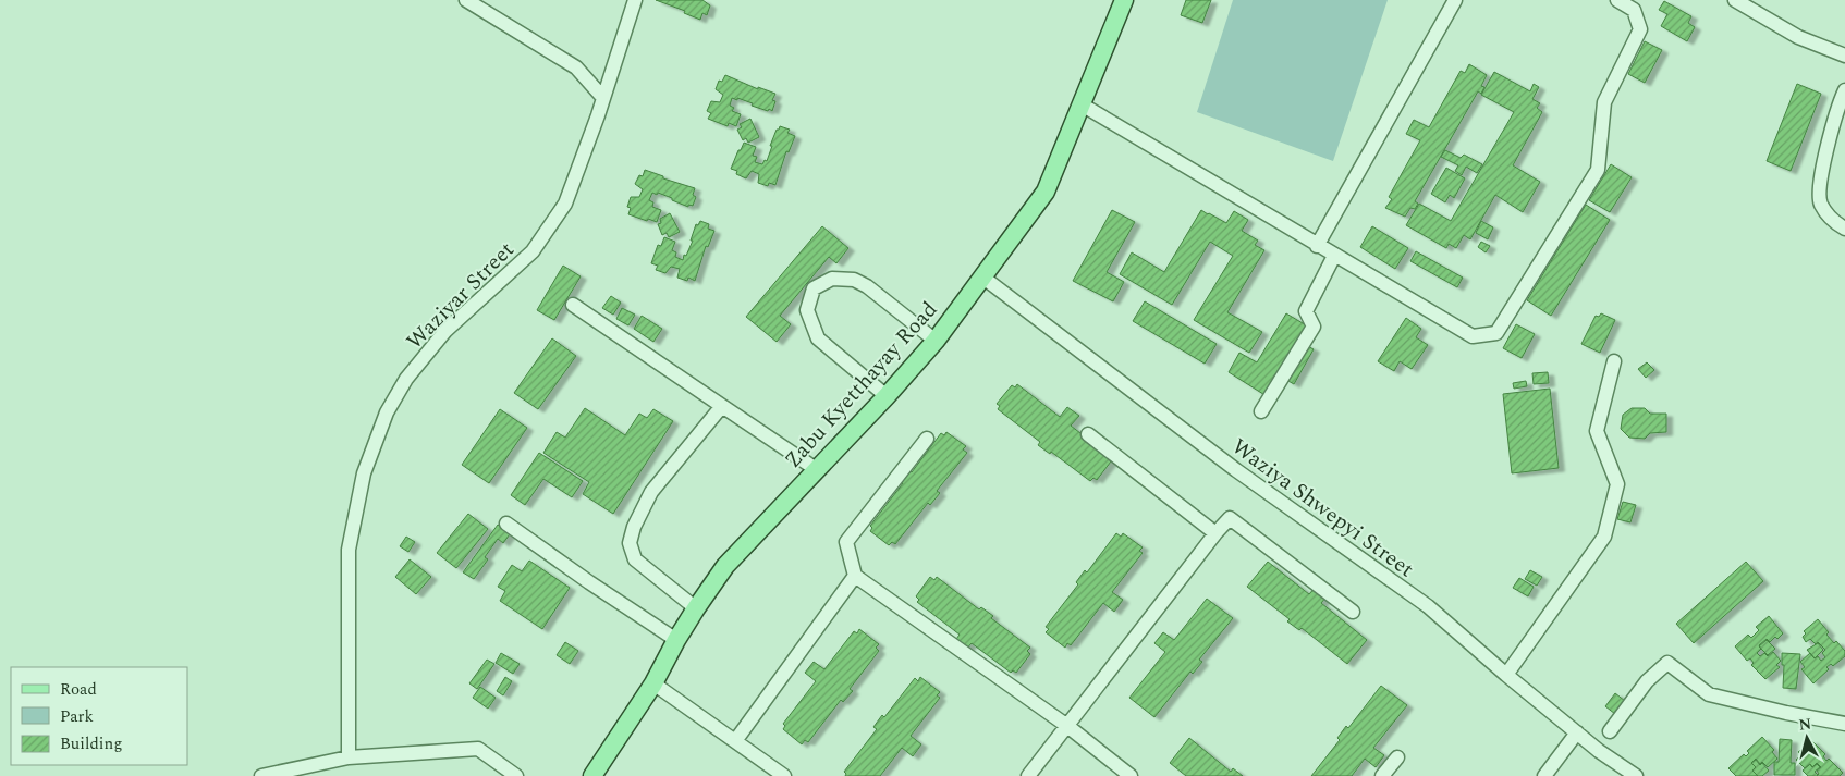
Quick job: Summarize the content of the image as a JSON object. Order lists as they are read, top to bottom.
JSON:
{
  "streets": {
    "main road": ["Zabu Kyetthayay Road"],
    "street": ["Waziyar Street", "Waziya Shwepyi Street"]
  },
  "crossings": [
    ["Zabu Kyetthayay Road", "Waziya Shwepyi Street"]
  ],
  "legend": ["Road", "Park", "Building"],
  "north": "top"
}
